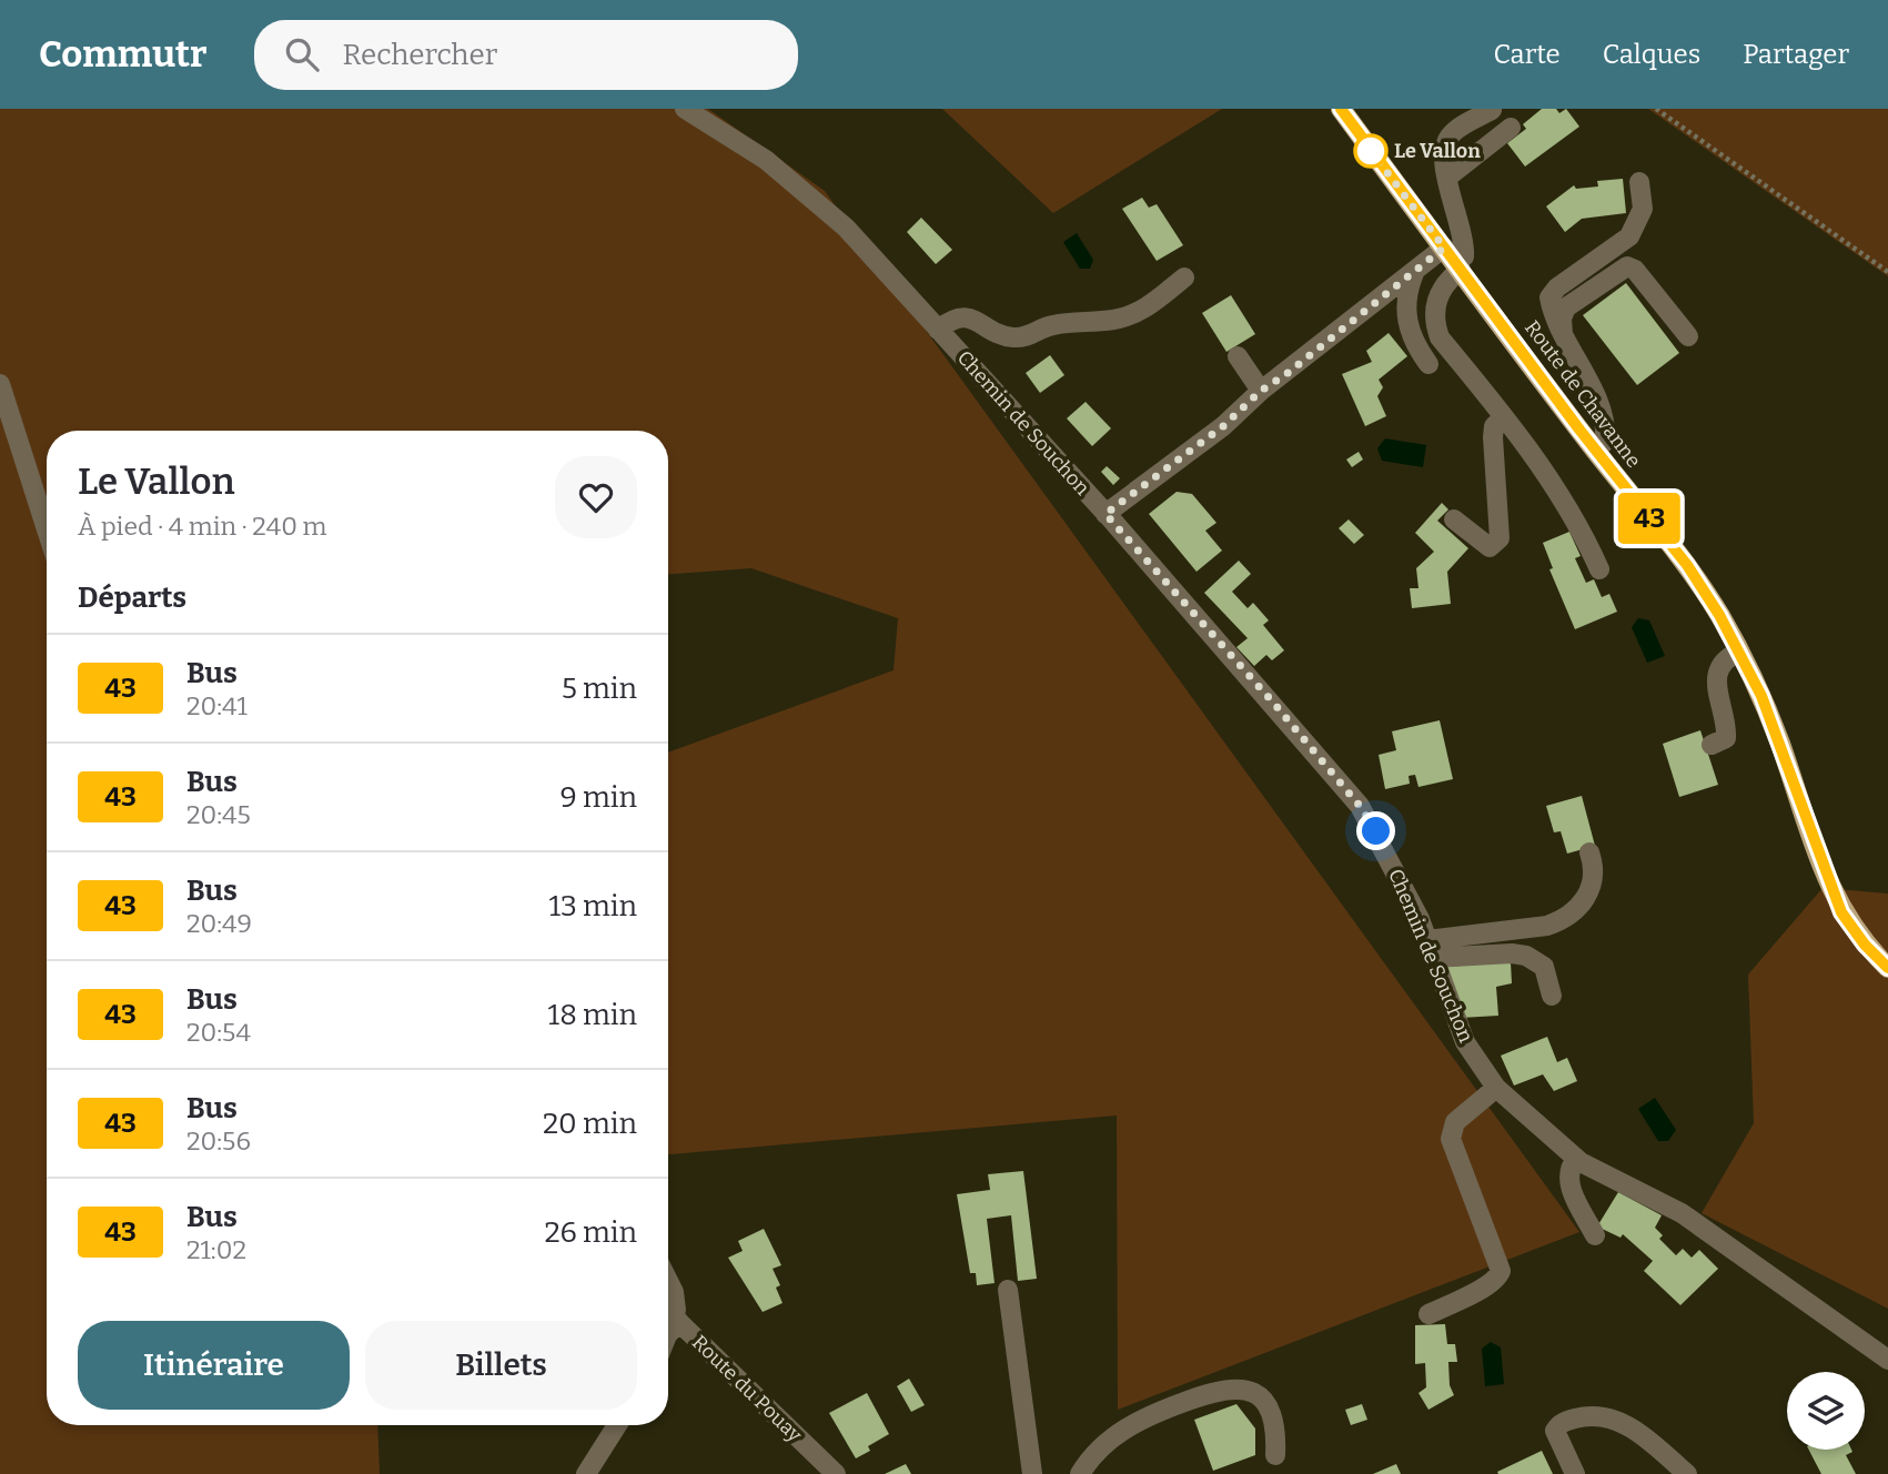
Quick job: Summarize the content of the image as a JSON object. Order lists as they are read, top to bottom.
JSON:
{
  "streets": {
    "main road": ["Route de Chavanne"],
    "street": ["Chemin de Souchon", "Route du Pouay"]
  },
  "places": ["Le Vallon"],
  "lines": ["bus line 43"],
  "page": {
    "header": "Commutr",
    "search": "Rechercher",
    "nav": ["Carte", "Calques", "Partager"],
    "on_map": "43",
    "heading": [
      ["Le Vallon", "À pied · 4 min · 240 m"],
      "Départs"
    ],
    "list": [
      {
        "mark": "43",
        "name": "Bus",
        "note": "20:41",
        "value": "5 min"
      },
      {
        "mark": "43",
        "name": "Bus",
        "note": "20:45",
        "value": "9 min"
      },
      {
        "mark": "43",
        "name": "Bus",
        "note": "20:49",
        "value": "13 min"
      },
      {
        "mark": "43",
        "name": "Bus",
        "note": "20:54",
        "value": "18 min"
      },
      {
        "mark": "43",
        "name": "Bus",
        "note": "20:56",
        "value": "20 min"
      },
      {
        "mark": "43",
        "name": "Bus",
        "note": "21:02",
        "value": "26 min"
      }
    ],
    "buttons": ["Itinéraire", "Billets"]
  }
}
